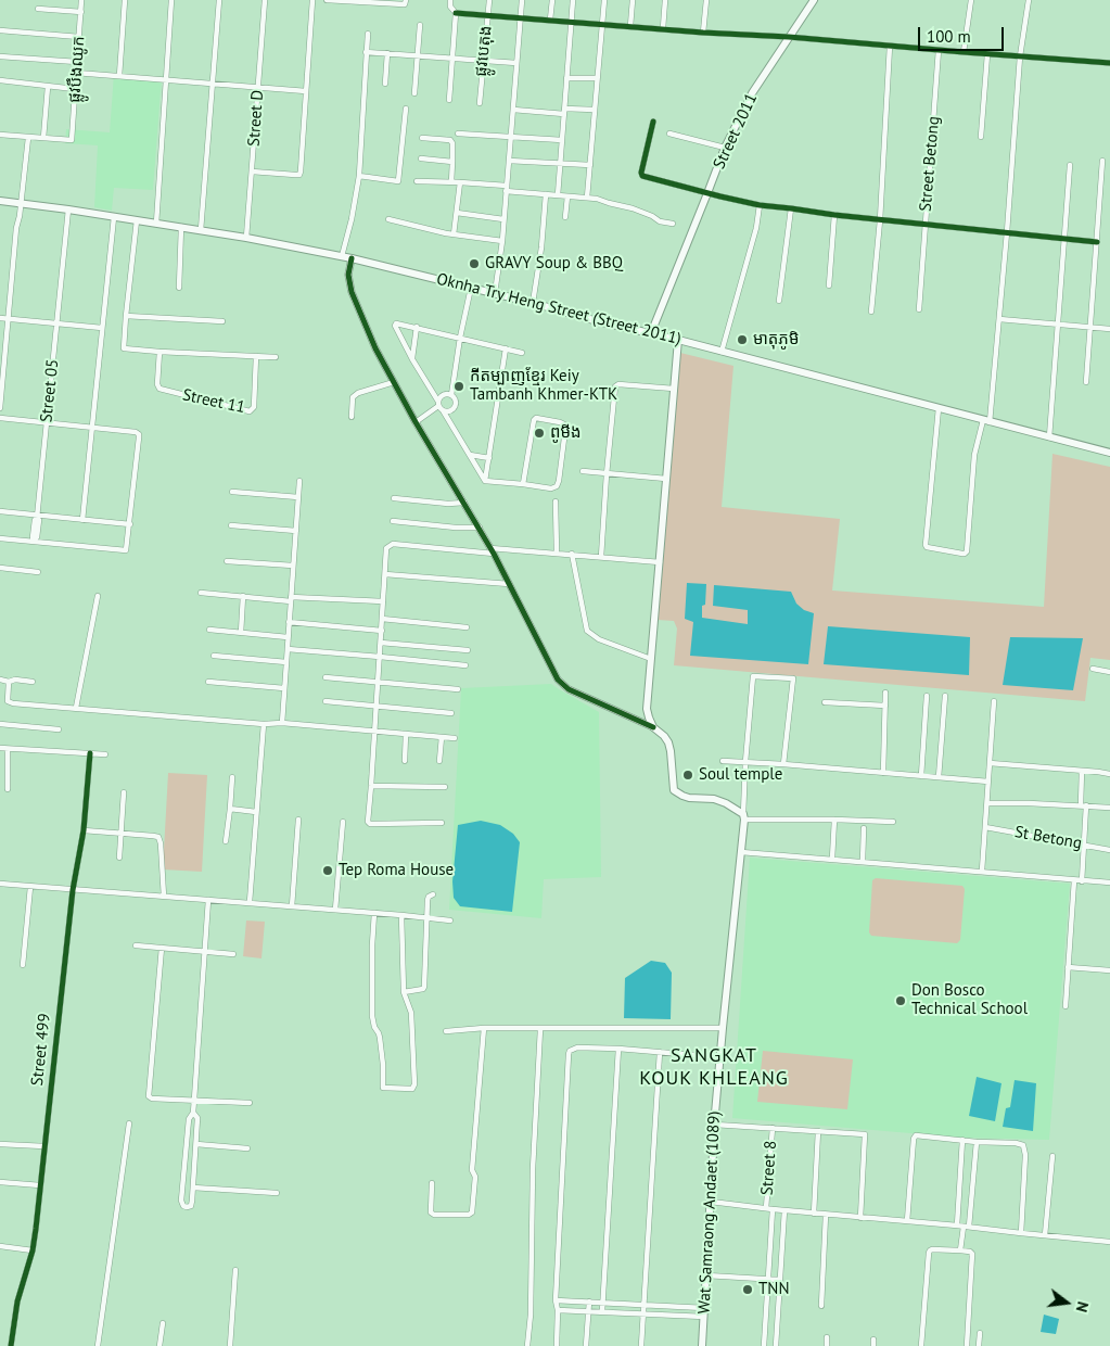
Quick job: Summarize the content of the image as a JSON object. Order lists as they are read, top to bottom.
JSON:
{
  "streets": {
    "main road": ["Street 2011", "Oknha Try Heng Street (Street 2011)", "Wat Samraong Andaet (1089)"],
    "street": [
      "ផ្លូវបេតុង",
      "ផ្លូវបឹងឈូក",
      "Street D",
      "Street Betong",
      "Street 05",
      "Street 11",
      "St Betong",
      "Street 499",
      "Street 8"
    ]
  },
  "crossings": [
    ["Street D", "Oknha Try Heng Street (Street 2011)"],
    ["Street 2011", "Oknha Try Heng Street (Street 2011)"],
    ["Oknha Try Heng Street (Street 2011)", "Street 05"]
  ],
  "districts": ["SANGKAT KOUK KHLEANG"],
  "places": [
    "GRAVY Soup & BBQ",
    "មាតុភូមិ",
    "កីតម្បាញខ្មែរ Keiy Tambanh Khmer-KTK",
    "ពូមីង",
    "Soul temple",
    "Tep Roma House",
    "Don Bosco Technical School",
    "TNN"
  ],
  "scale_bar": "100 m",
  "north": "right"
}
